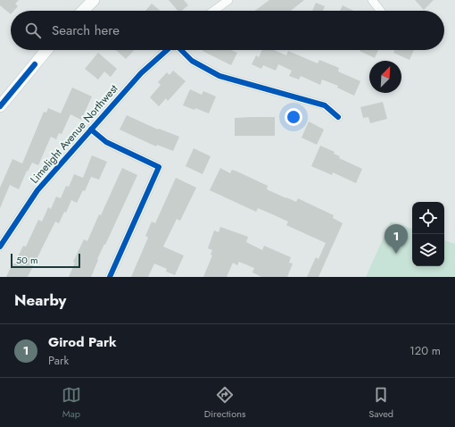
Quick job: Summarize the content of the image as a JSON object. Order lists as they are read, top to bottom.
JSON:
{
  "streets": {
    "street": ["Limelight Avenue Northwest"]
  },
  "scale_bar": "50 m",
  "north": "top right",
  "page": {
    "search": "Search here",
    "pins": "1",
    "scale": "50 m",
    "heading": "Nearby",
    "list": [
      {
        "mark": "1",
        "name": "Girod Park",
        "note": "Park",
        "value": "120 m"
      }
    ],
    "nav": ["Map", "Directions", "Saved"]
  }
}
